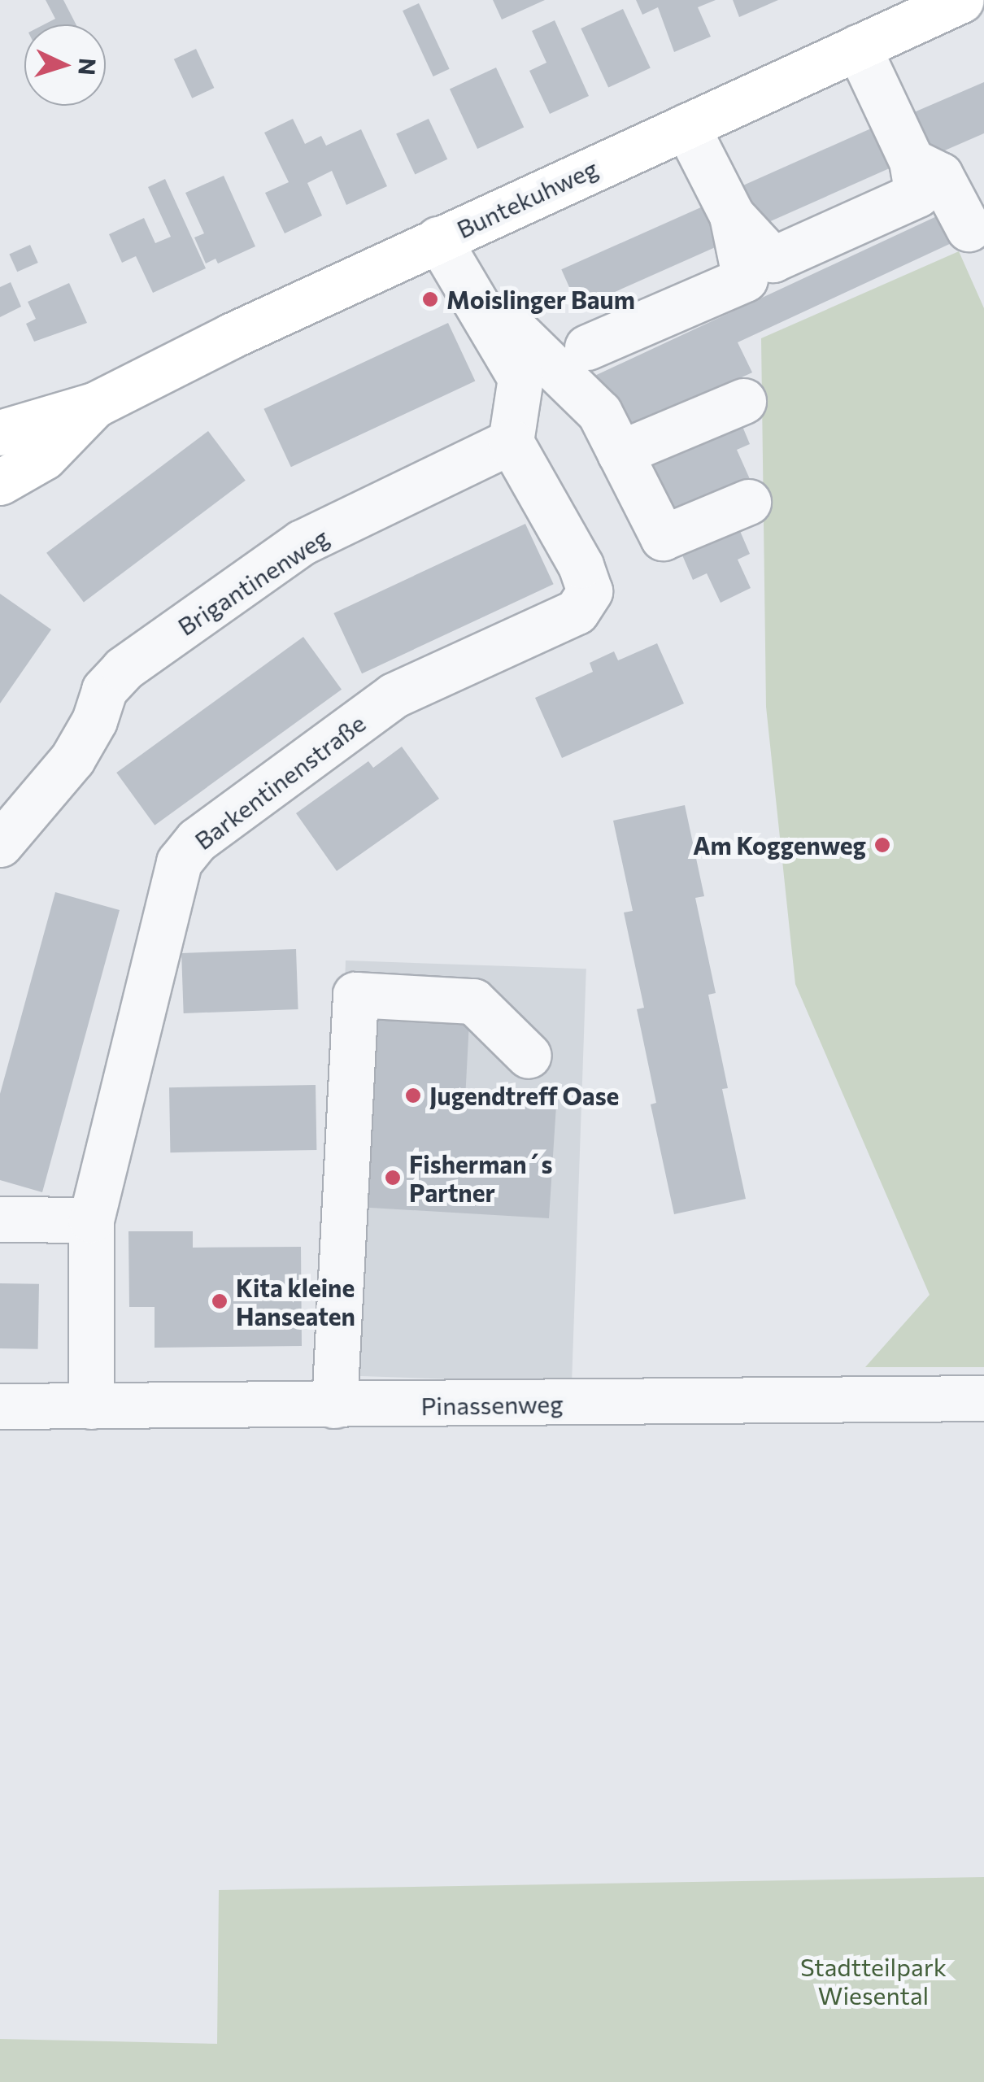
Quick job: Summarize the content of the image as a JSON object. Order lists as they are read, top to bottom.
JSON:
{
  "streets": {
    "main road": ["Buntekuhweg"],
    "street": ["Brigantinenweg", "Barkentinenstraße", "Pinassenweg"]
  },
  "crossings": [
    ["Brigantinenweg", "Barkentinenstraße"],
    ["Barkentinenstraße", "Pinassenweg"]
  ],
  "parks": ["Stadtteilpark Wiesental"],
  "places": [
    "Moislinger Baum",
    "Am Koggenweg",
    "Jugendtreff Oase",
    "Fisherman´s Partner",
    "Kita kleine Hanseaten"
  ],
  "north": "right"
}
